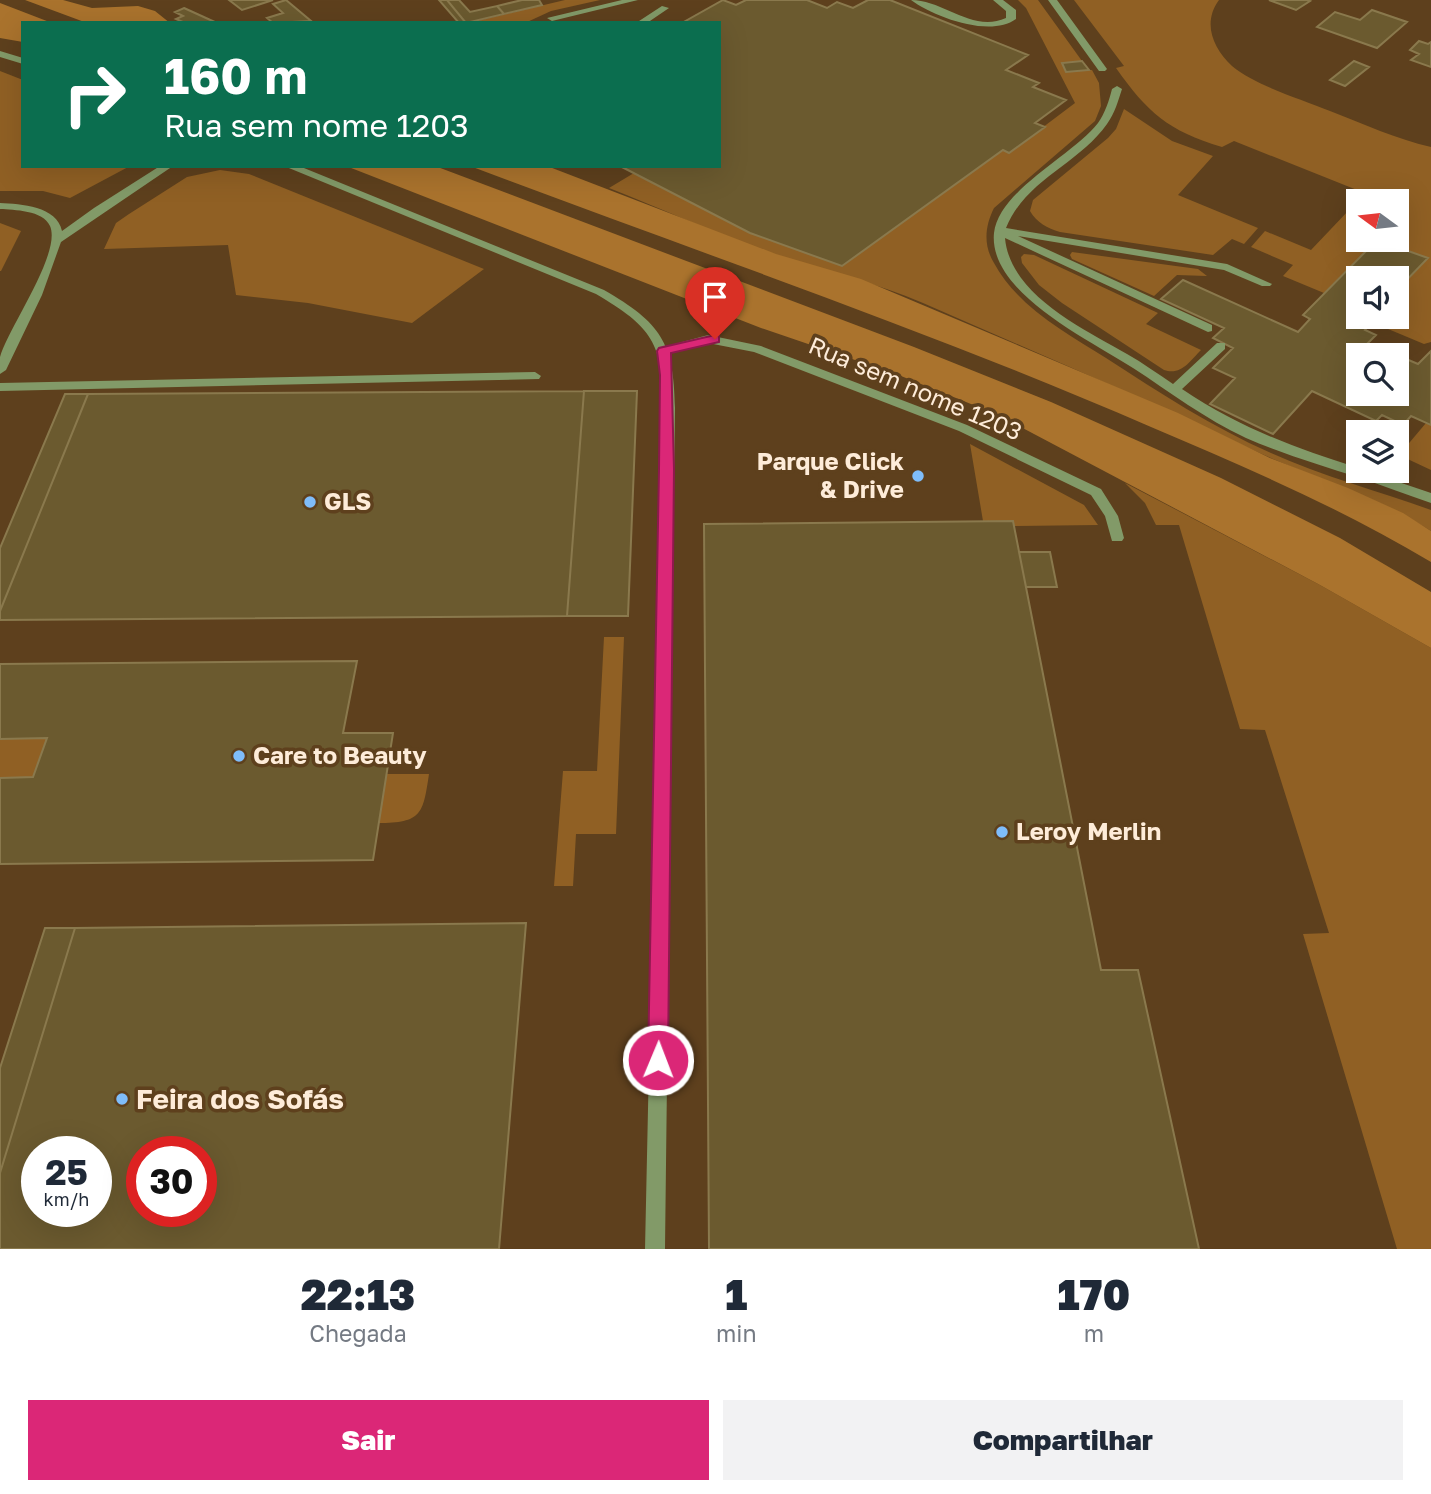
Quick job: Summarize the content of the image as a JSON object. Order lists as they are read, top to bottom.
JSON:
{
  "streets": {
    "street": ["Rua sem nome 1203"]
  },
  "places": [
    "Parque Click & Drive",
    "GLS",
    "Care to Beauty",
    "Leroy Merlin",
    "Feira dos Sofás"
  ],
  "north": "left",
  "page": {
    "turn": ["160 m", "Rua sem nome 1203"],
    "speed": "25 km/h",
    "limit": "30",
    "eta": [
      "22:13",
      "Chegada",
      "1",
      "min",
      "170",
      "m"
    ],
    "buttons": ["Sair", "Compartilhar"]
  }
}
